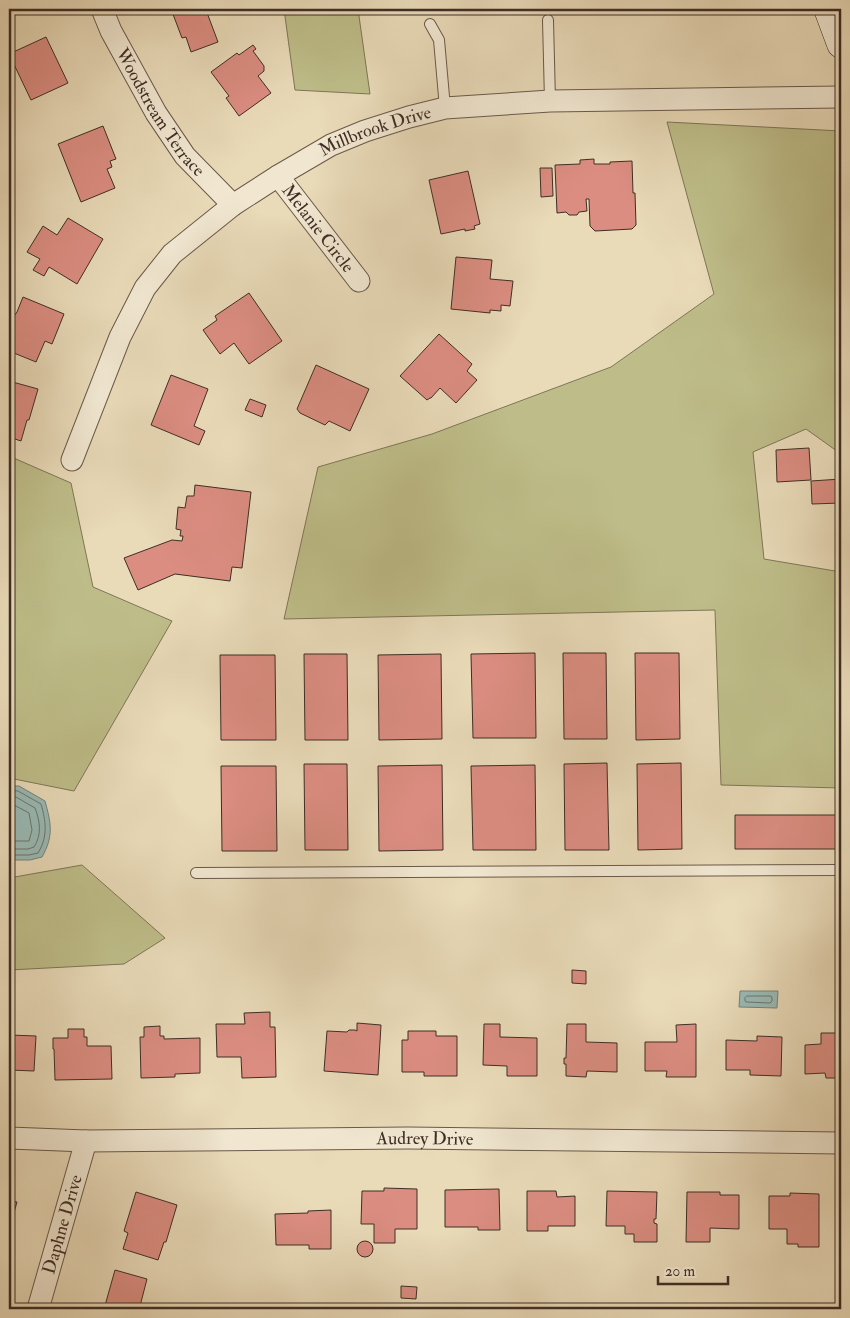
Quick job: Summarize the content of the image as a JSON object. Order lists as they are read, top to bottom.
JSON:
{
  "streets": {
    "street": [
      "Woodstream Terrace",
      "Millbrook Drive",
      "Melanie Circle",
      "Audrey Drive",
      "Daphne Drive"
    ]
  },
  "crossings": [
    ["Woodstream Terrace", "Millbrook Drive"],
    ["Millbrook Drive", "Melanie Circle"],
    ["Audrey Drive", "Daphne Drive"]
  ],
  "scale_bar": "20 m"
}
